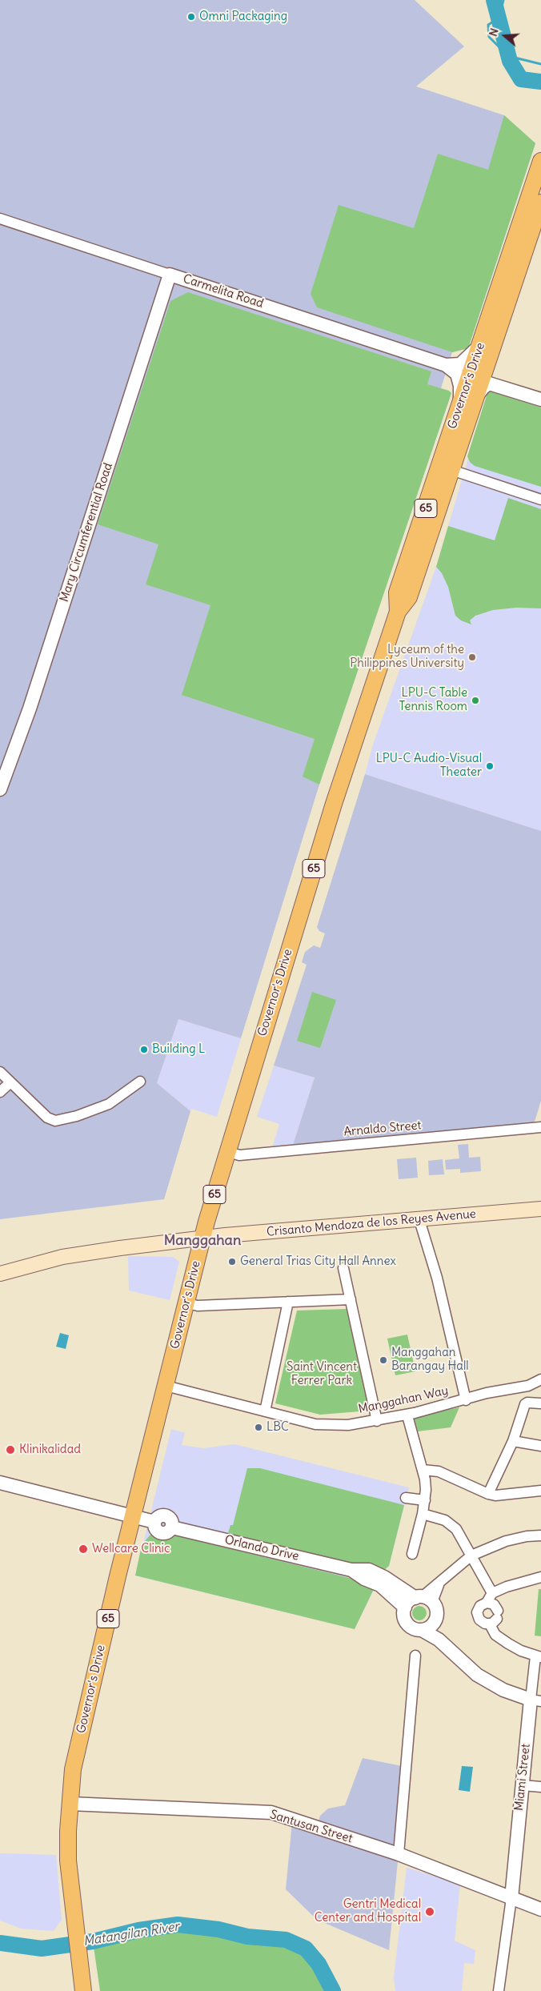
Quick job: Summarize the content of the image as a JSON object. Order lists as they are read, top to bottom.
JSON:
{
  "streets": {
    "main road": ["Governor's Drive", "65", "Crisanto Mendoza de los Reyes Avenue"],
    "street": [
      "Carmelita Road",
      "Mary Circumferential Road",
      "Arnaldo Street",
      "Manggahan Way",
      "Orlando Drive",
      "Miami Street",
      "Santusan Street"
    ]
  },
  "crossings": [
    ["Carmelita Road", "Mary Circumferential Road"],
    ["Governor's Drive", "Arnaldo Street"],
    ["Governor's Drive", "Crisanto Mendoza de los Reyes Avenue"],
    ["Governor's Drive", "Manggahan Way"],
    ["Governor's Drive", "Orlando Drive"],
    ["Governor's Drive", "Santusan Street"],
    ["Crisanto Mendoza de los Reyes Avenue", "Manggahan Way"],
    ["Miami Street", "Santusan Street"]
  ],
  "districts": ["Manggahan"],
  "water": ["Matangilan River"],
  "parks": ["Saint Vincent Ferrer Park"],
  "places": [
    "Omni Packaging",
    "Lyceum of the Philippines University",
    "LPU-C Table Tennis Room",
    "LPU-C Audio-Visual Theater",
    "Building L",
    "General Trias City Hall Annex",
    "Manggahan Barangay Hall",
    "LBC",
    "Klinikalidad",
    "Wellcare Clinic",
    "Gentri Medical Center and Hospital"
  ],
  "north": "left"
}
